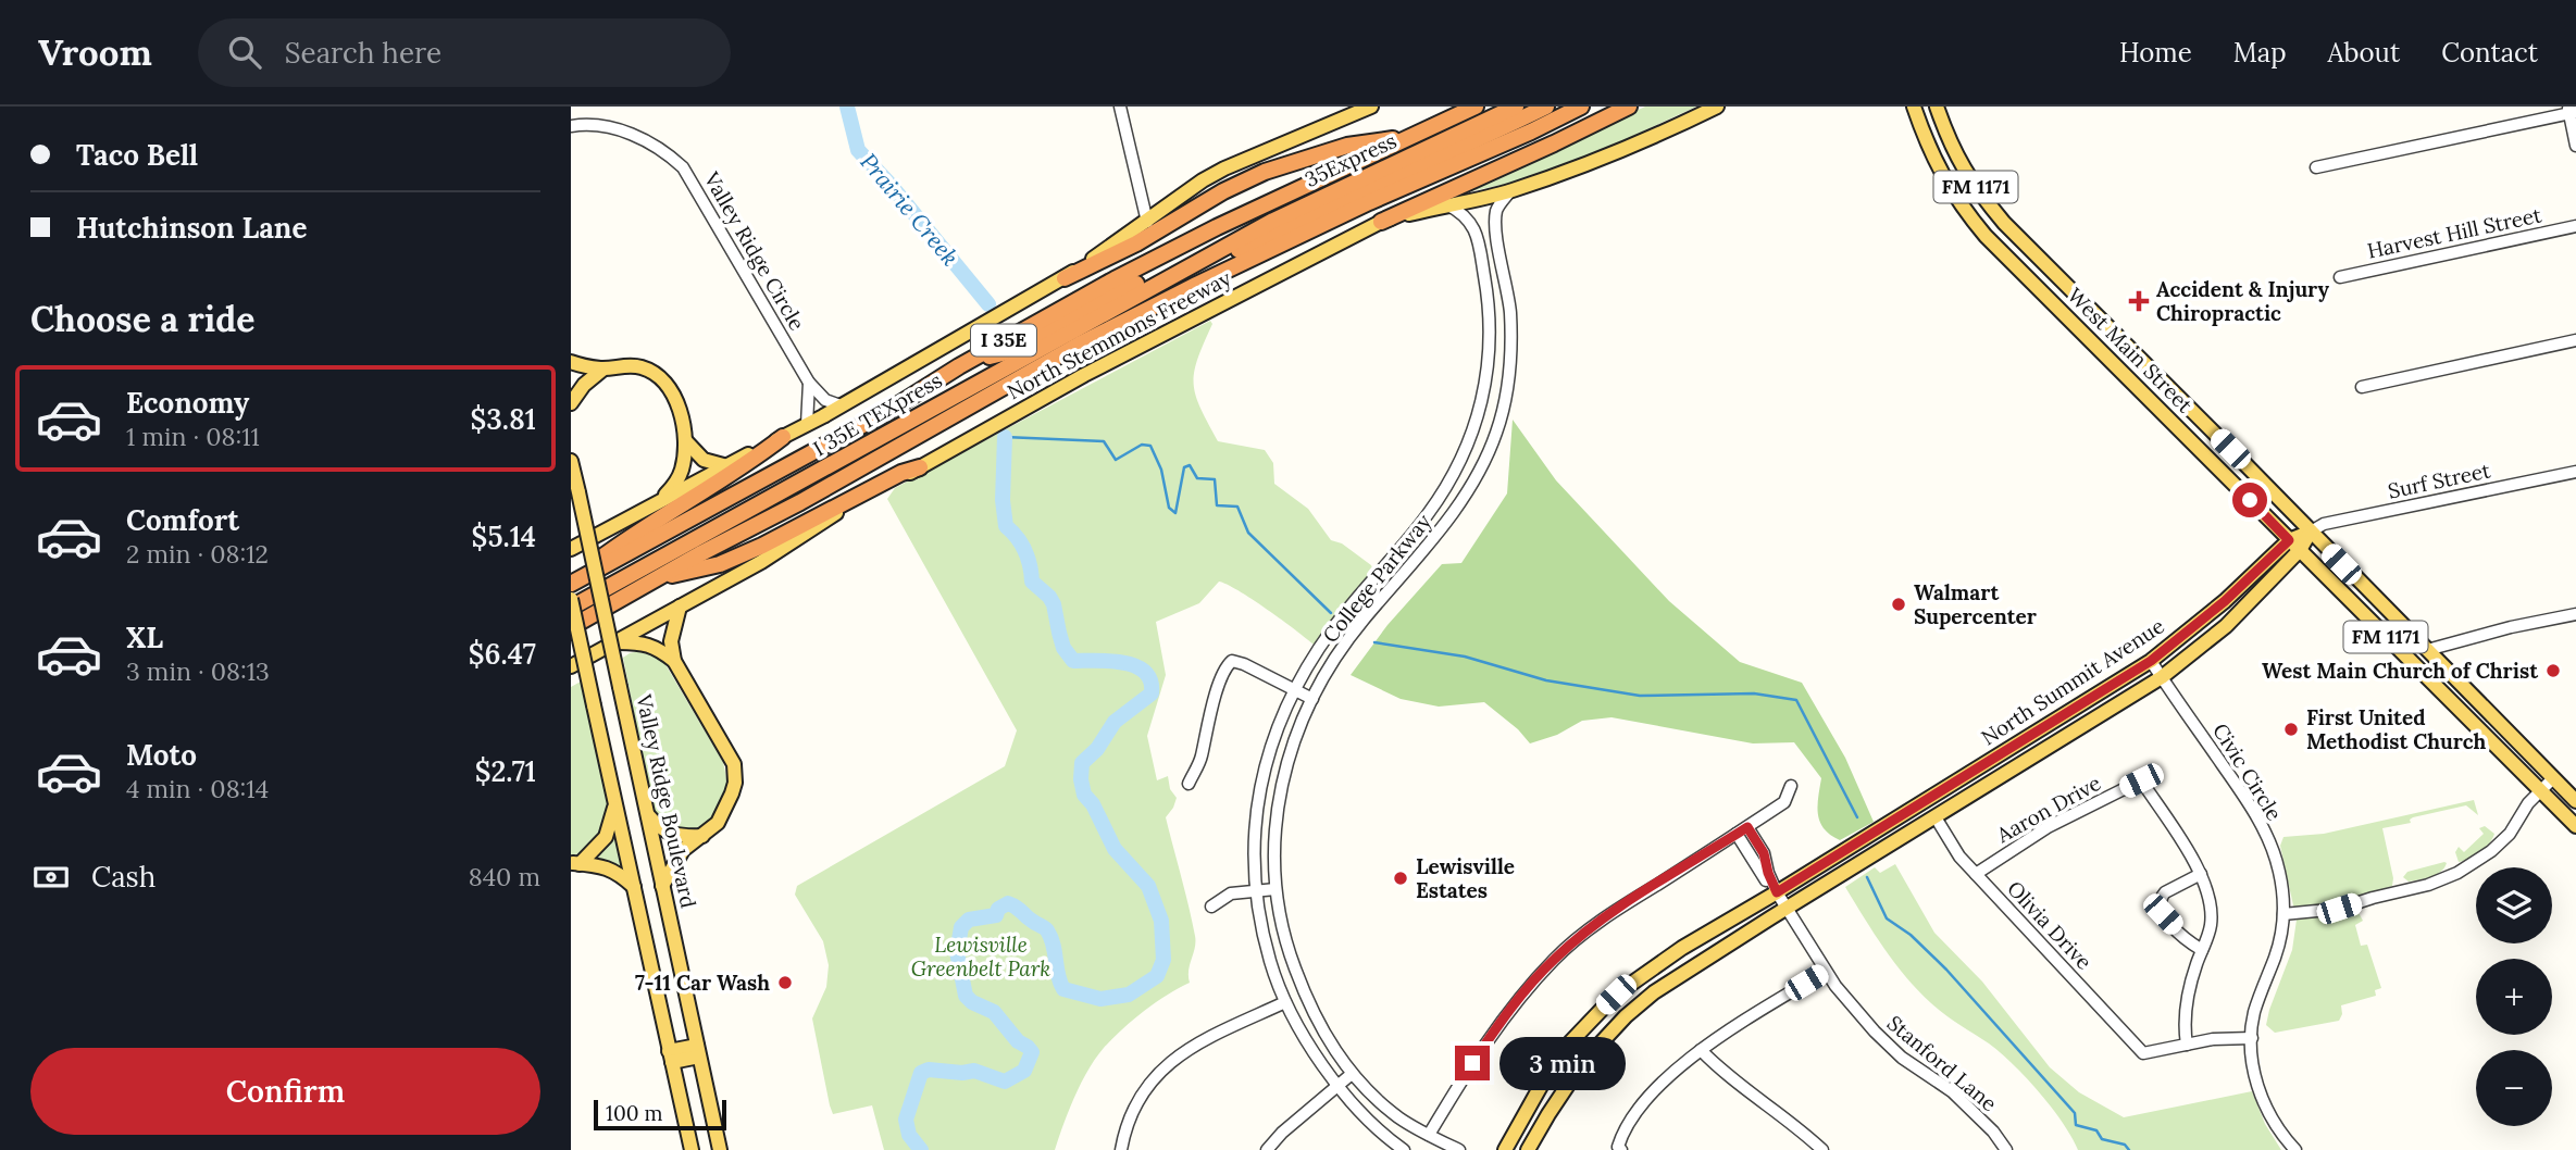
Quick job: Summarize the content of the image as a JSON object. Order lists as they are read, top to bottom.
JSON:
{
  "streets": {
    "highway": [
      "35Express",
      "North Stemmons Freeway",
      "I 35E",
      "I 35E TEXpress"
    ],
    "main road": [
      "FM 1171",
      "West Main Street",
      "North Summit Avenue",
      "Valley Ridge Boulevard"
    ],
    "street": [
      "Harvest Hill Street",
      "Valley Ridge Circle",
      "Surf Street",
      "College Parkway",
      "Civic Circle",
      "Aaron Drive",
      "Olivia Drive",
      "Stanford Lane"
    ]
  },
  "crossings": [
    ["35Express", "I 35E TEXpress"],
    ["North Stemmons Freeway", "College Parkway"],
    ["West Main Street", "Surf Street"],
    ["West Main Street", "North Summit Avenue"],
    ["Surf Street", "North Summit Avenue"],
    ["North Summit Avenue", "Civic Circle"],
    ["North Summit Avenue", "Olivia Drive"],
    ["North Summit Avenue", "Stanford Lane"],
    ["Aaron Drive", "Olivia Drive"]
  ],
  "water": ["Prairie Creek"],
  "parks": ["Lewisville Greenbelt Park"],
  "places": {
    "health": ["Accident & Injury Chiropractic"],
    "other": [
      "Walmart Supercenter",
      "West Main Church of Christ",
      "First United Methodist Church",
      "Lewisville Estates",
      "7-11 Car Wash"
    ]
  },
  "scale_bar": "100 m",
  "page": {
    "header": "Vroom",
    "search": "Search here",
    "nav": [
      "Home",
      "Map",
      "About",
      "Contact"
    ],
    "banner": ["Taco Bell", "Hutchinson Lane"],
    "heading": "Choose a ride",
    "list": [
      {
        "name": "Economy",
        "note": "1 min · 08:11",
        "value": "$3.81"
      },
      {
        "name": "Comfort",
        "note": "2 min · 08:12",
        "value": "$5.14"
      },
      {
        "name": "XL",
        "note": "3 min · 08:13",
        "value": "$6.47"
      },
      {
        "name": "Moto",
        "note": "4 min · 08:14",
        "value": "$2.71"
      }
    ],
    "pay": ["Cash", "840 m"],
    "map_buttons": ["+", "−"],
    "buttons": "Confirm",
    "bubble": "3 min",
    "scale": "100 m"
  }
}
